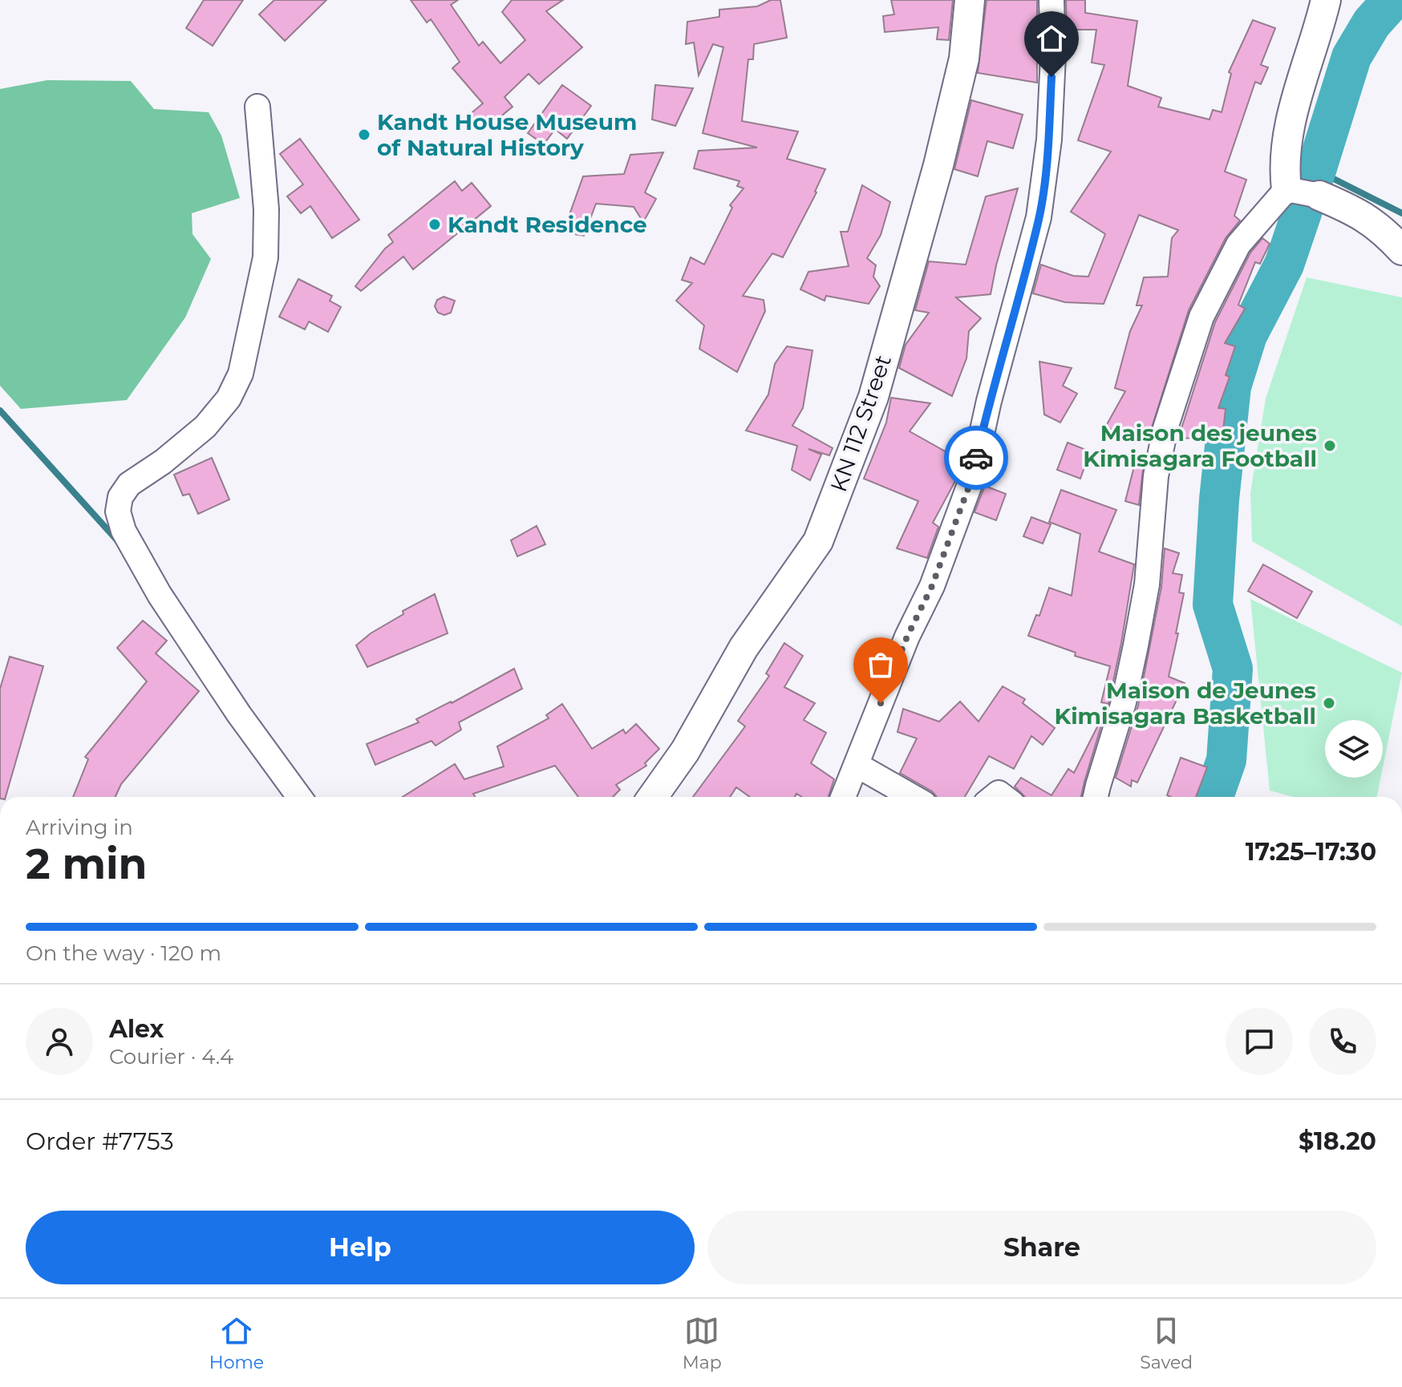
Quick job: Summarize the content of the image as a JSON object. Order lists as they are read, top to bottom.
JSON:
{
  "streets": {
    "street": ["KN 112 Street"]
  },
  "places": [
    "Kandt House Museum of Natural History",
    "Kandt Residence",
    "Maison des jeunes Kimisagara Football",
    "Maison de Jeunes Kimisagara Basketball"
  ],
  "page": {
    "heading": ["2 min", "Arriving in", "17:25–17:30"],
    "panel": [
      "Alex",
      "Courier · 4.4",
      "Order #7753",
      "$18.20"
    ],
    "bar": "On the way · 120 m",
    "buttons": ["Help", "Share"],
    "tabs": ["Home", "Map", "Saved"]
  }
}
